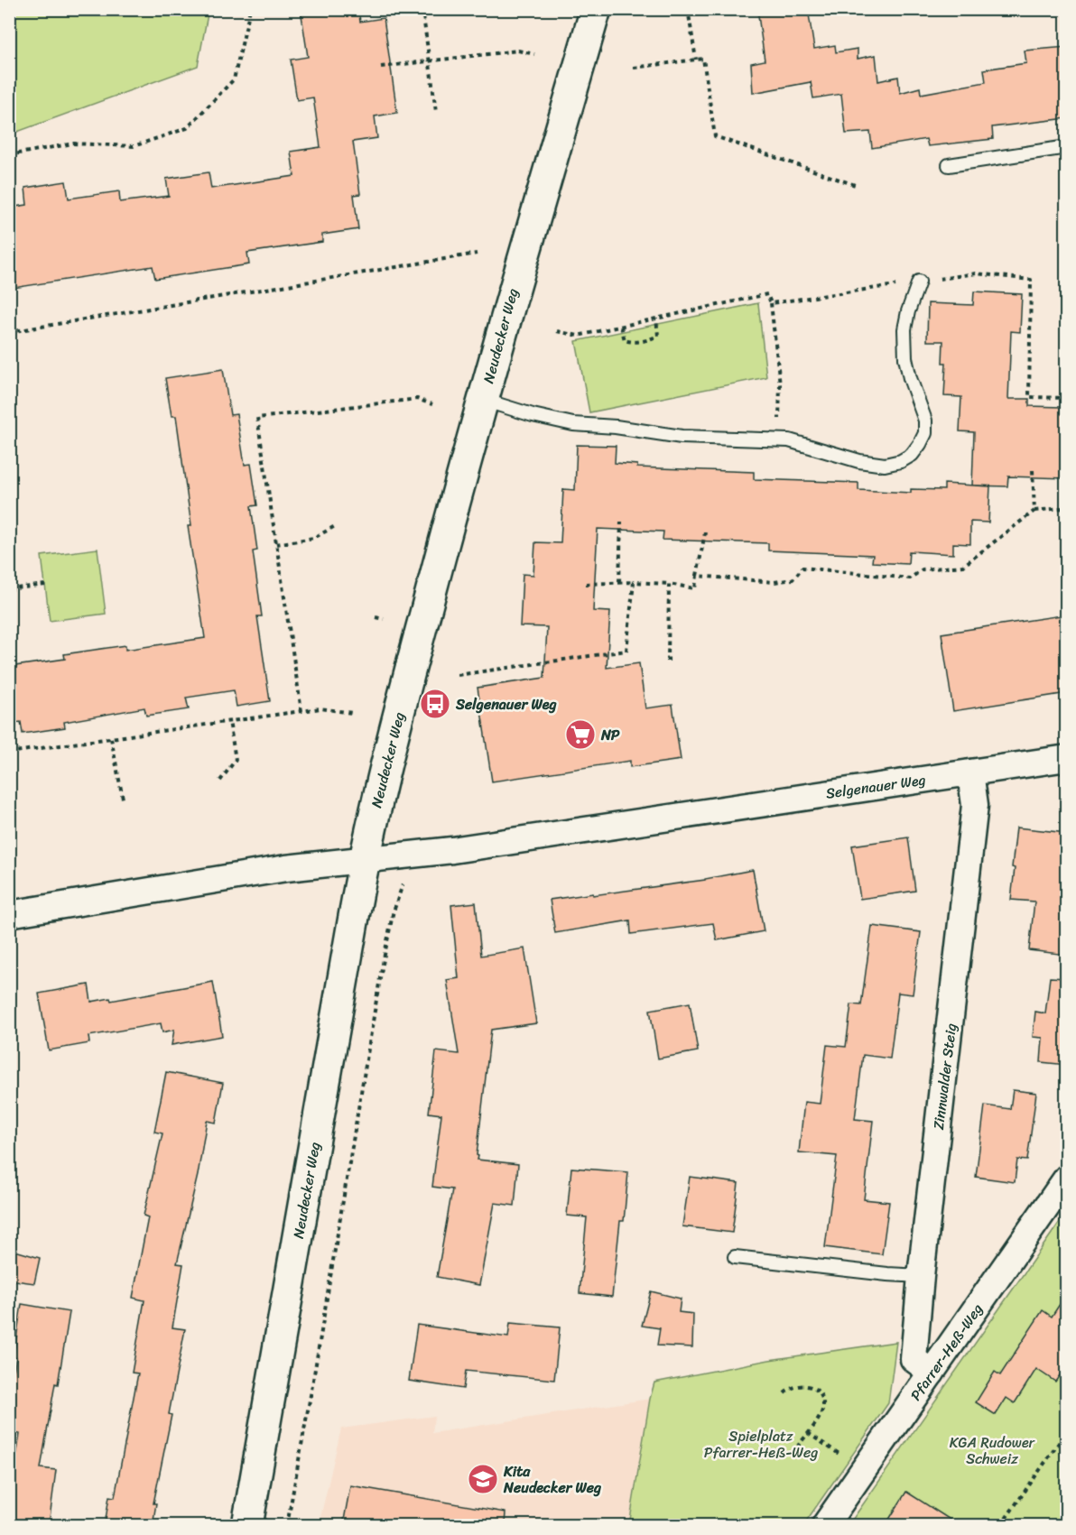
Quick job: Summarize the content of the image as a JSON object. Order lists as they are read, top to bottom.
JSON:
{
  "streets": {
    "street": [
      "Neudecker Weg",
      "Selgenauer Weg",
      "Zinnwalder Steig",
      "Pfarrer-Heß-Weg"
    ]
  },
  "crossings": [
    ["Neudecker Weg", "Selgenauer Weg"],
    ["Selgenauer Weg", "Zinnwalder Steig"],
    ["Zinnwalder Steig", "Pfarrer-Heß-Weg"]
  ],
  "parks": ["Spielplatz Pfarrer-Heß-Weg", "KGA Rudower Schweiz"],
  "places": {
    "bus stop": ["Selgenauer Weg"],
    "supermarket": ["NP"],
    "school or university": ["Kita Neudecker Weg"]
  }
}
